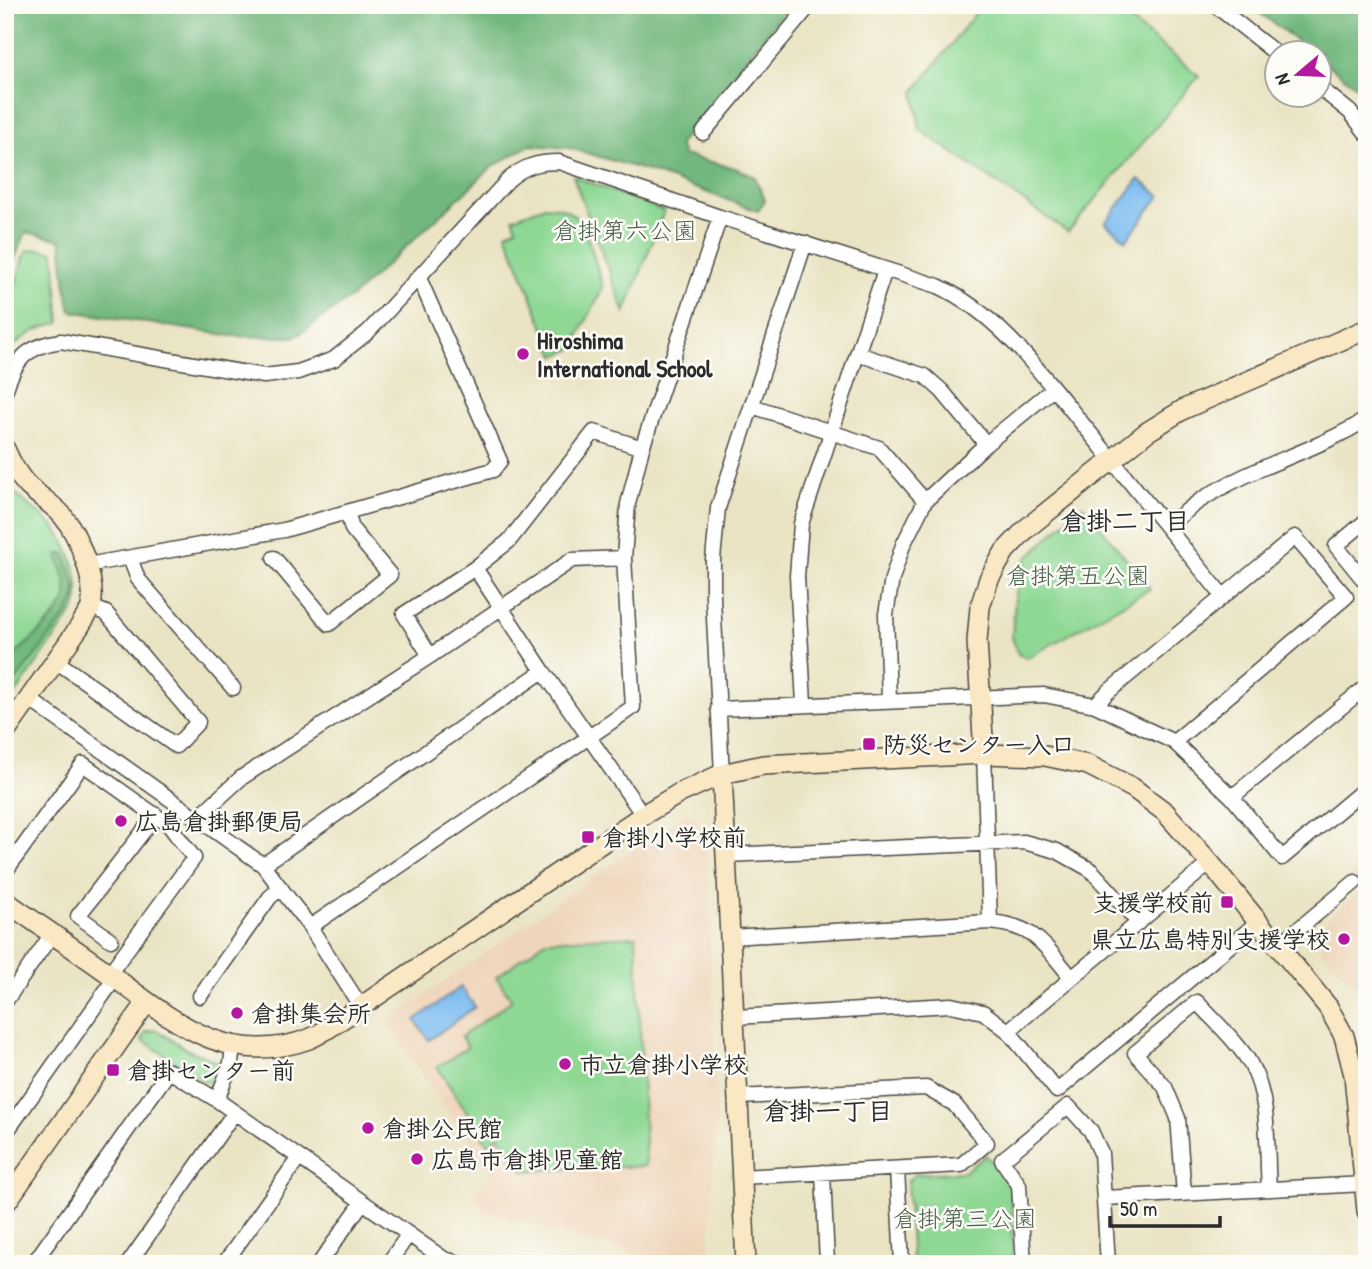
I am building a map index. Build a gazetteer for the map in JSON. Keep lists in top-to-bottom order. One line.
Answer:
{"districts":["倉掛二丁目","倉掛一丁目"],"parks":["倉掛第六公園","倉掛第五公園","倉掛第三公園"],"places":{"other":["Hiroshima International School","広島倉掛郵便局","県立広島特別支援学校","倉掛集会所","市立倉掛小学校","倉掛公民館","広島市倉掛児童館"],"transit":["防災センター入口","倉掛小学校前","支援学校前","倉掛センター前"]},"scale_bar":"50 m","north":"left"}
